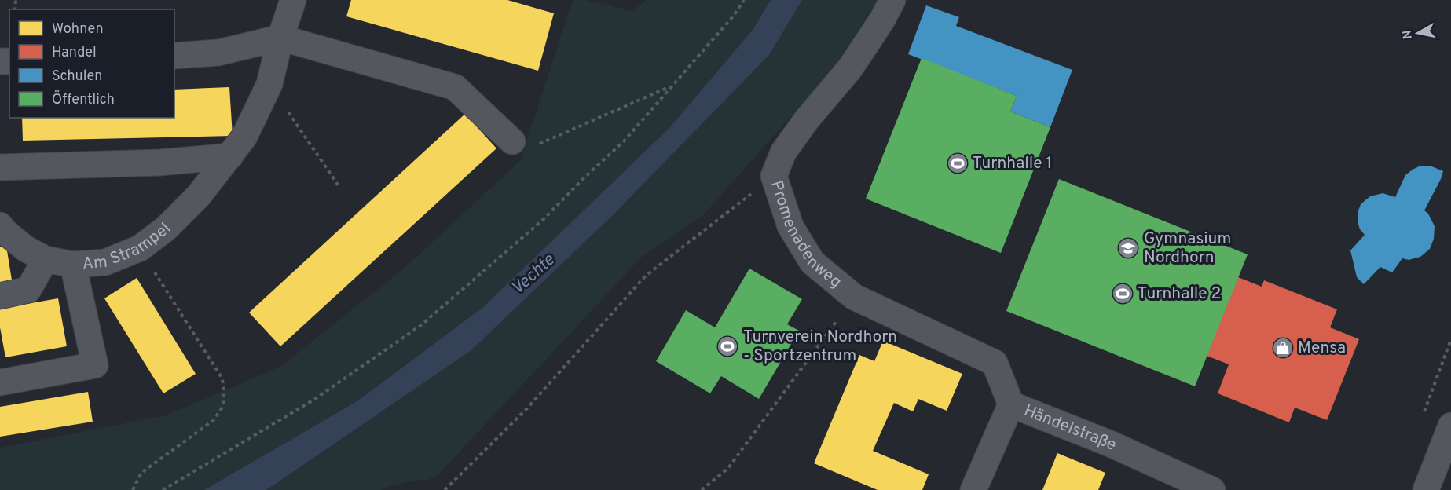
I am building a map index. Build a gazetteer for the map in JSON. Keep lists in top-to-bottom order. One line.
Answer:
{"streets":{"street":["Promenadenweg","Am Strampel","Händelstraße"]},"crossings":[["Promenadenweg","Händelstraße"]],"water":["Vechte"],"places":{"sports":["Turnhalle 1","Turnhalle 2","Turnverein Nordhorn - Sportzentrum"],"school or university":["Gymnasium Nordhorn"],"shop":["Mensa"]},"legend":["Wohnen","Handel","Schulen","Öffentlich"],"north":"left"}
